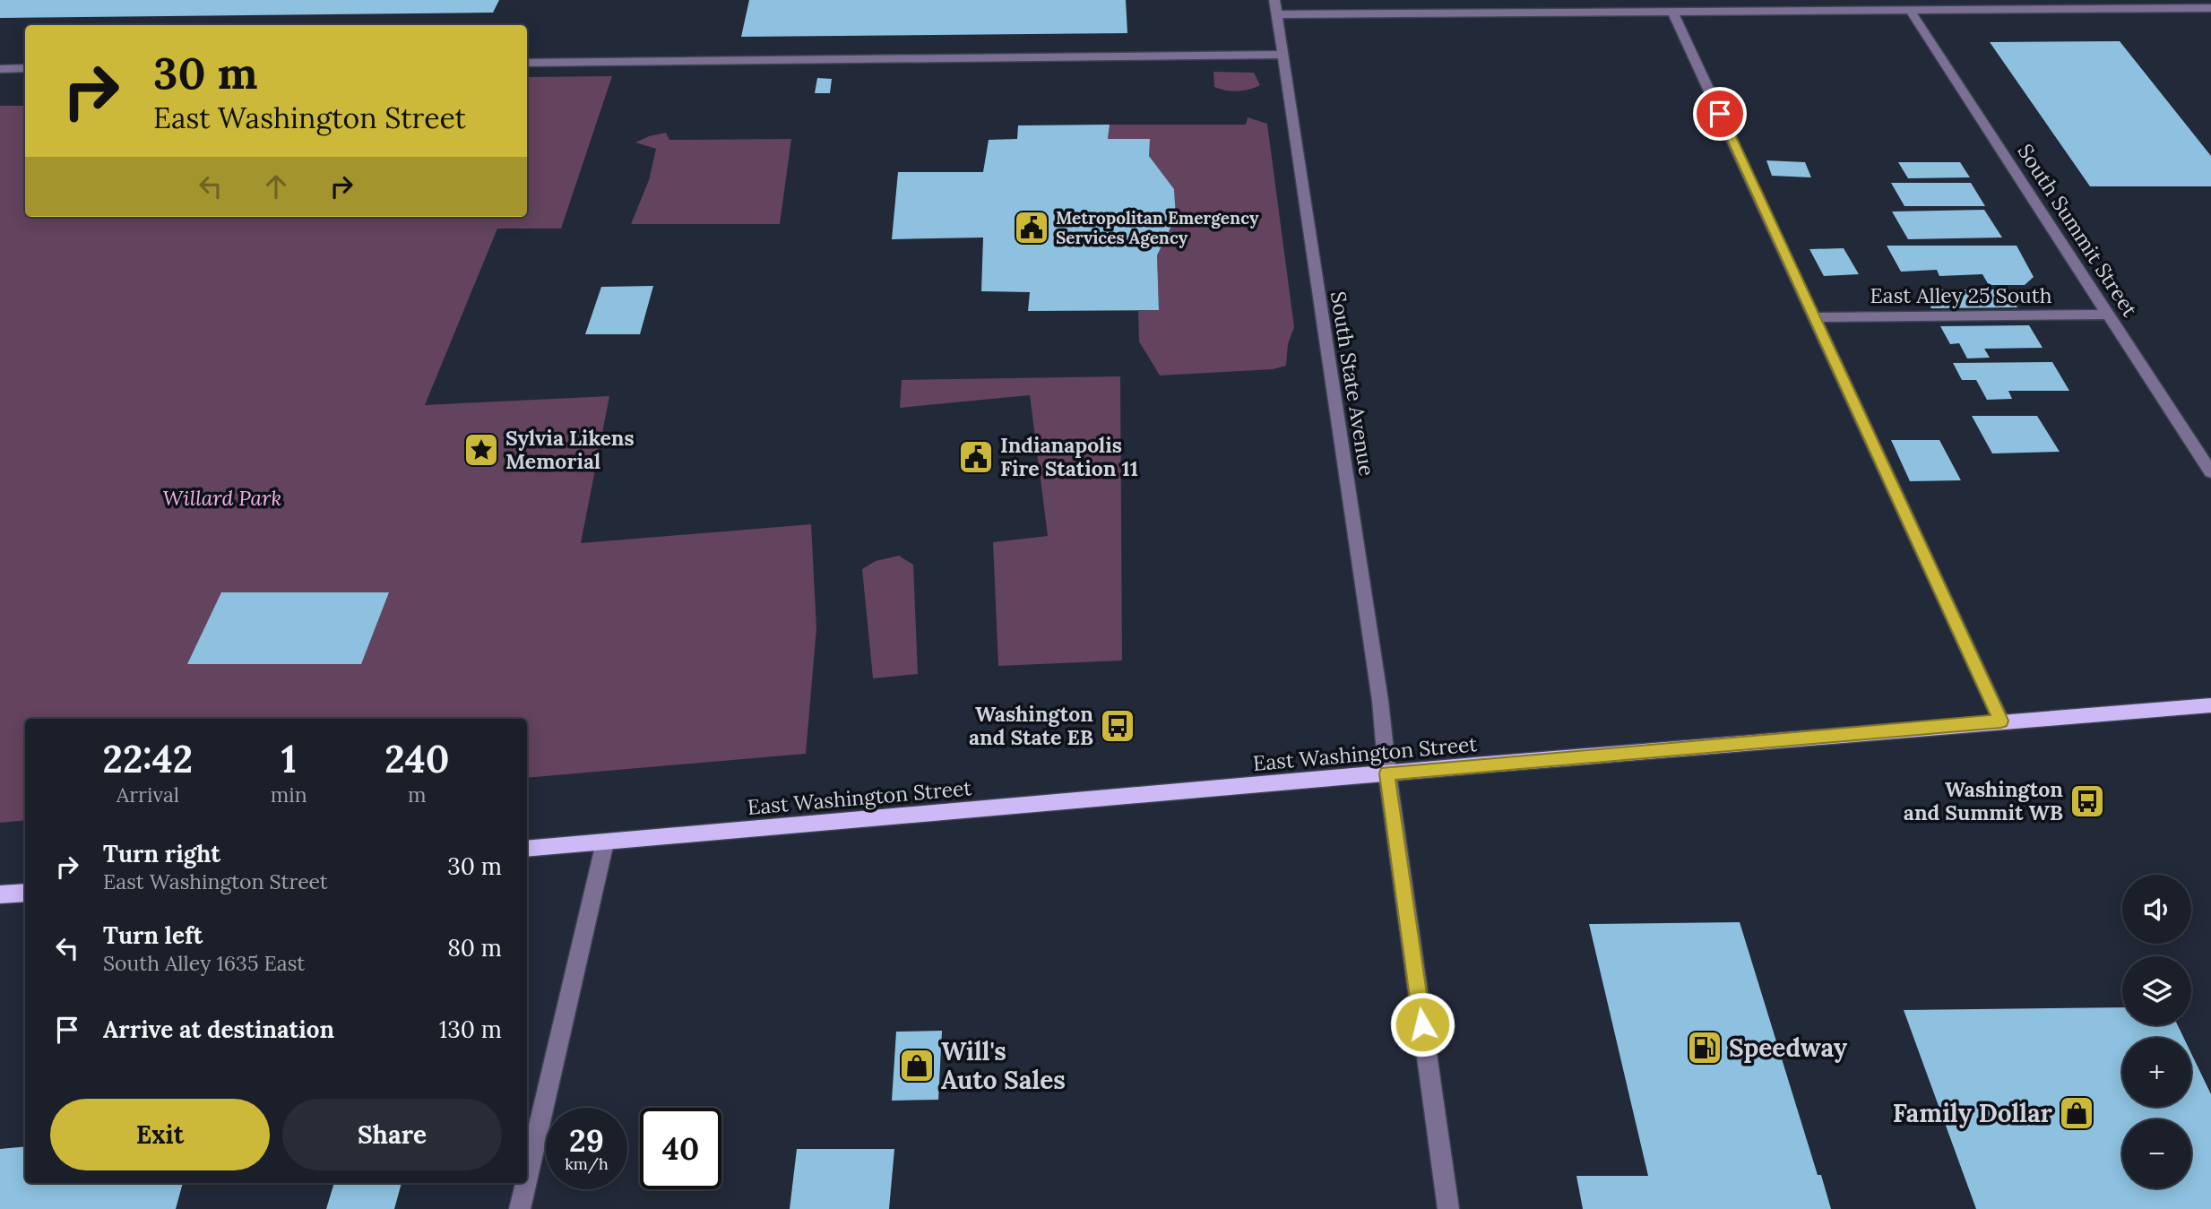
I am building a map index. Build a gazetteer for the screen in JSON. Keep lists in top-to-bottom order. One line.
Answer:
{"streets":{"main road":["East Washington Street"],"street":["South Summit Street","East Alley 25 South","South State Avenue"]},"crossings":[["South Summit Street","East Alley 25 South"],["South State Avenue","East Washington Street"]],"parks":["Willard Park"],"places":{"public building":["Metropolitan Emergency Services Agency","Indianapolis Fire Station 11"],"place":["Sylvia Likens Memorial"],"bus stop":["Washington and State EB","Washington and Summit WB"],"fuel station":["Speedway"],"shop":["Will's Auto Sales","Family Dollar"]},"page":{"turn":["30 m","East Washington Street"],"eta":["22:42","Arrival","1","min","240","m"],"list":[{"name":"Turn right","note":"East Washington Street","value":"30 m"},{"name":"Turn left","note":"South Alley 1635 East","value":"80 m"},{"name":"Arrive at destination","value":"130 m"}],"map_buttons":["+","−"],"buttons":["Exit","Share"],"speed":"29 km/h","limit":"40"}}
